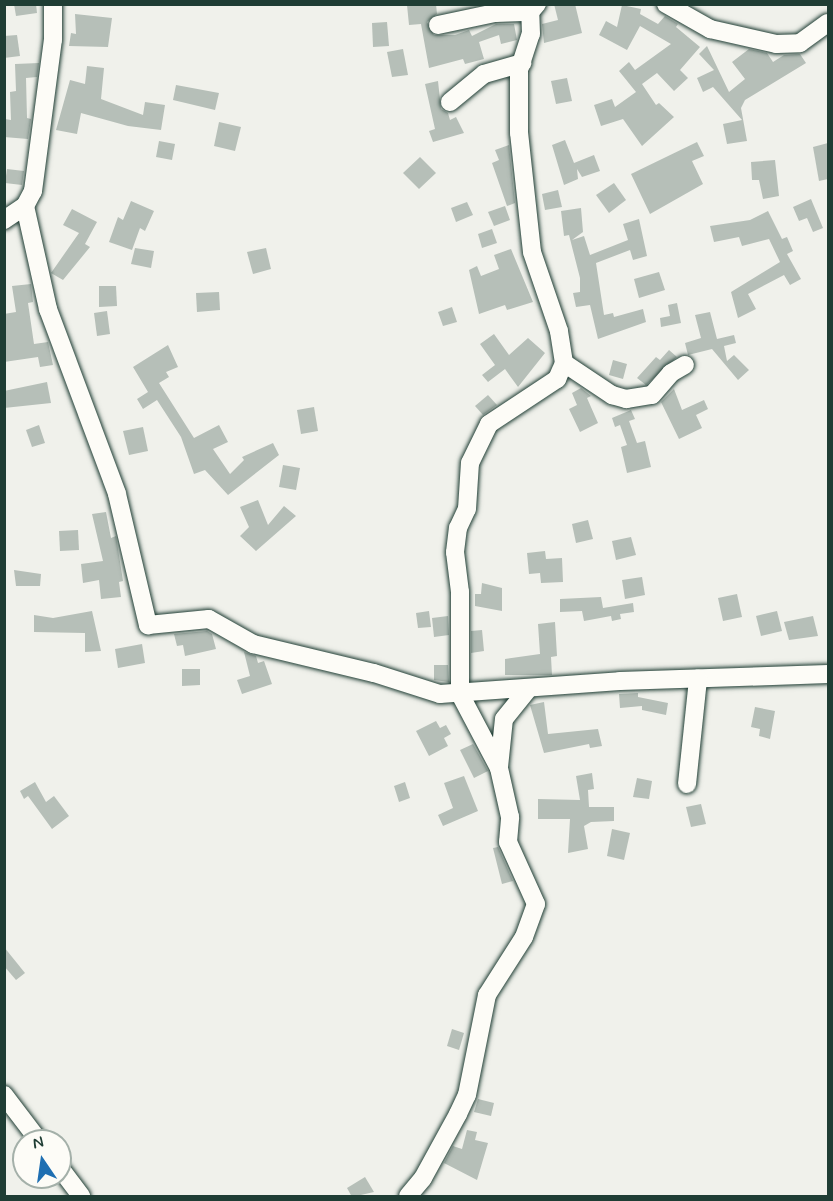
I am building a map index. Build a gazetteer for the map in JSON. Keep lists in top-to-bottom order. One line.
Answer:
{"north":"top"}
